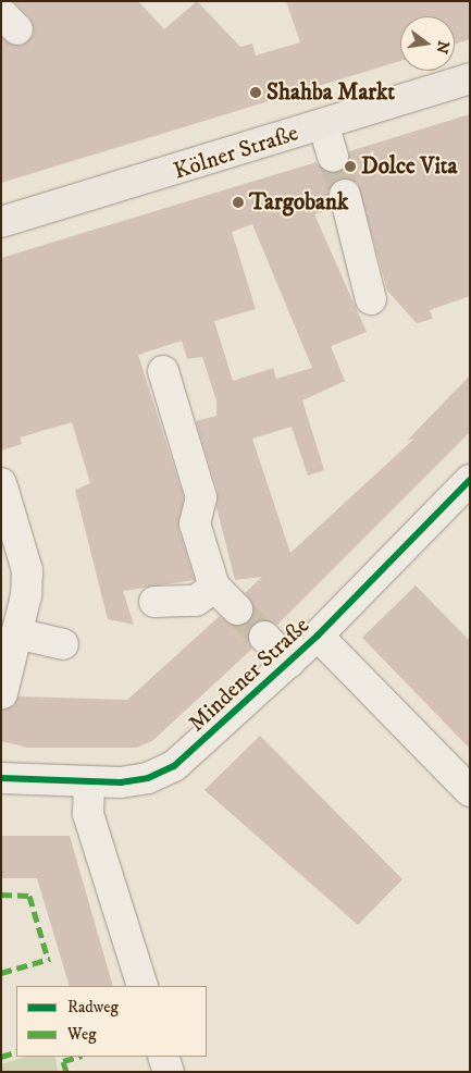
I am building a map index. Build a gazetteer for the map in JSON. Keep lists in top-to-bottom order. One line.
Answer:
{"streets":{"main road":["Kölner Straße"],"street":["Mindener Straße"]},"places":["Shahba Markt","Dolce Vita","Targobank"],"legend":["Radweg","Weg"],"north":"right"}
